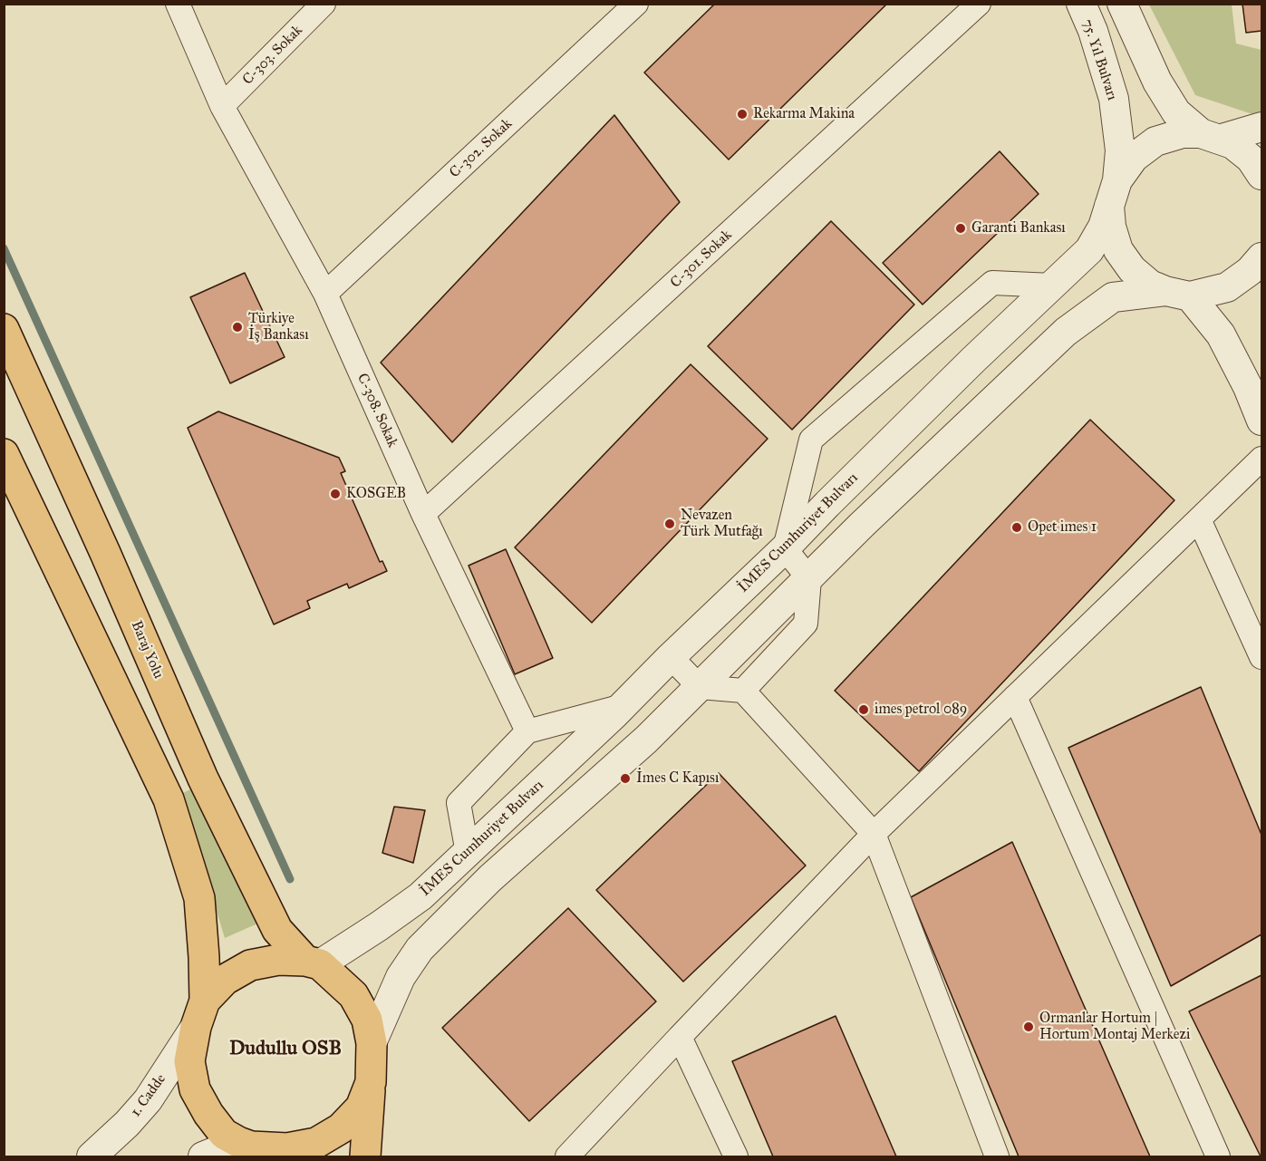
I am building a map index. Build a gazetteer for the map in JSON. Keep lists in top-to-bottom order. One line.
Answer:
{"streets":{"main road":["Baraj Yolu"],"street":["C-303. Sokak","75. Yıl Bulvarı","C-302. Sokak","C-301. Sokak","C-308. Sokak","İMES Cumhuriyet Bulvarı","1. Cadde"]},"crossings":[["C-303. Sokak","C-308. Sokak"],["75. Yıl Bulvarı","İMES Cumhuriyet Bulvarı"],["C-302. Sokak","C-308. Sokak"],["C-301. Sokak","C-308. Sokak"],["İMES Cumhuriyet Bulvarı","Baraj Yolu"],["İMES Cumhuriyet Bulvarı","1. Cadde"],["Baraj Yolu","1. Cadde"]],"districts":["Dudullu OSB"],"places":["Rekarma Makina","Garanti Bankası","Türkiye İş Bankası","KOSGEB","Nevazen Türk Mutfağı","Opet imes 1","imes petrol 089","İmes C Kapısı","Ormanlar Hortum | Hortum Montaj Merkezi"]}
